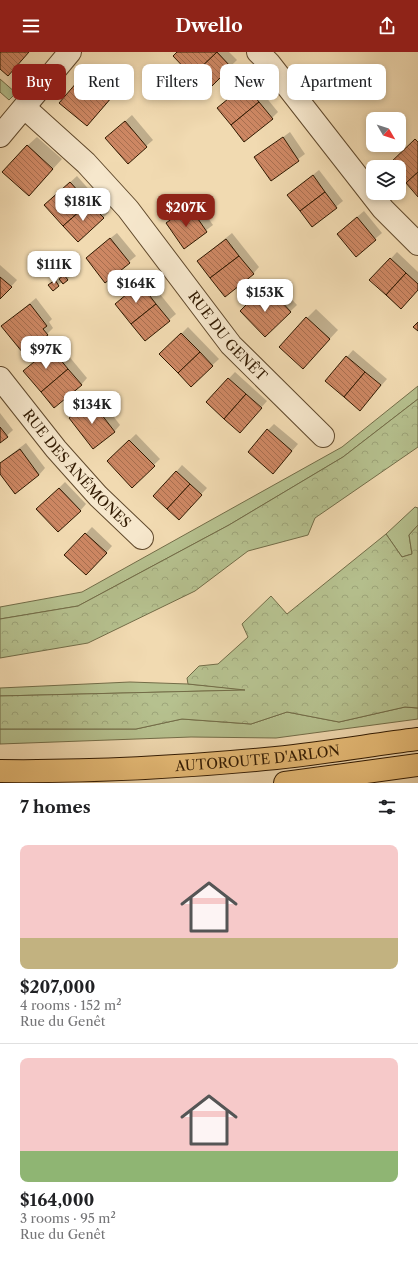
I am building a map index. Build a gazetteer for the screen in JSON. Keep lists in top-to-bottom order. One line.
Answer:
{"streets":{"highway":["AUTOROUTE D'ARLON"],"street":["RUE DU GENÊT","RUE DES ANÉMONES"]},"north":"bottom right","page":{"header":"Dwello","chip":["Buy","Rent","Filters","New","Apartment"],"price":["$181K","$207K","$111K","$164K","$153K","$97K","$134K"],"heading":"7 homes","list":[{"name":"$207,000","note":"4 rooms · 152 m² · Rue du Genêt"},{"name":"$164,000","note":"3 rooms · 95 m² · Rue du Genêt"}]}}
